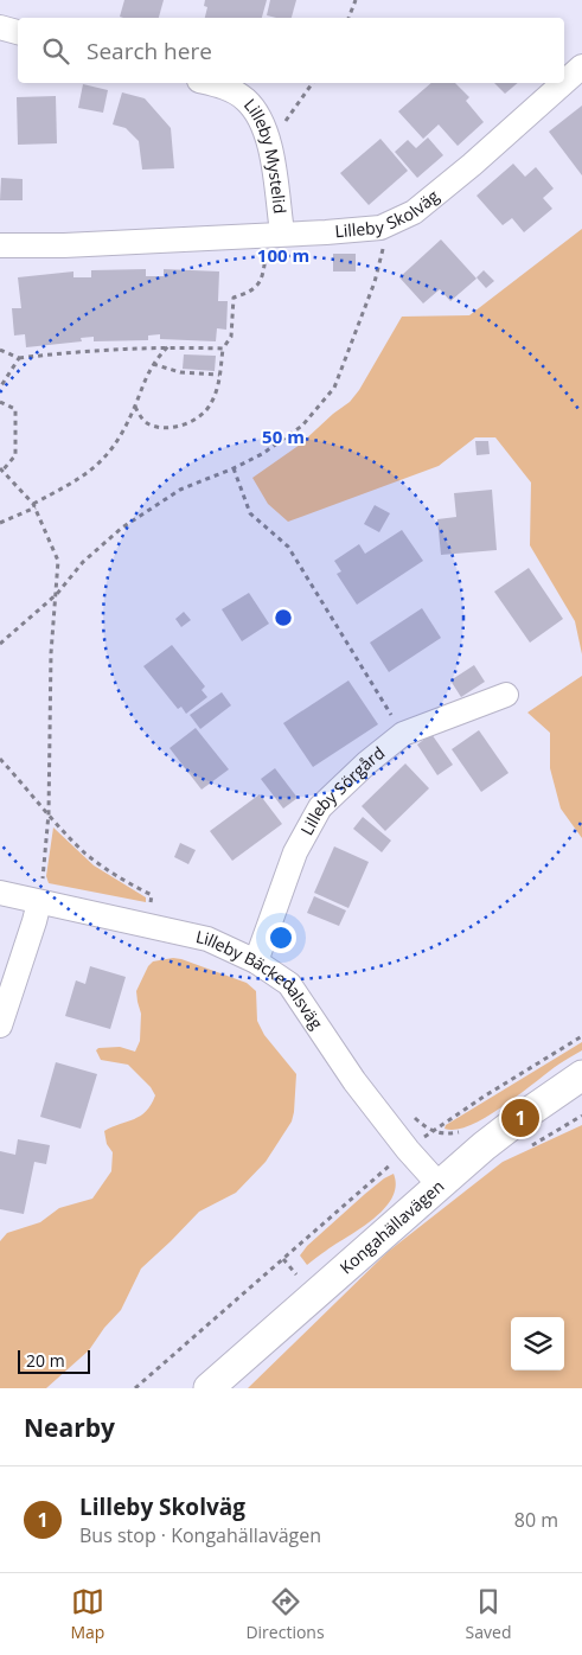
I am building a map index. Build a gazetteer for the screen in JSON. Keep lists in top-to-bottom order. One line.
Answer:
{"streets":{"street":["Lilleby Mystelid","Lilleby Skolväg","Lilleby Sörgård","Lilleby Bäckedalsväg","Kongahällavägen"]},"crossings":[["Lilleby Mystelid","Lilleby Skolväg"],["Lilleby Sörgård","Lilleby Bäckedalsväg"],["Lilleby Bäckedalsväg","Kongahällavägen"]],"scale_bar":"20 m","page":{"search":"Search here","pins":"1","scale":"20 m","heading":"Nearby","list":[{"mark":"1","name":"Lilleby Skolväg","note":"Bus stop · Kongahällavägen","value":"80 m"}],"nav":["Map","Directions","Saved"]},"rings":["100 m","50 m"]}
